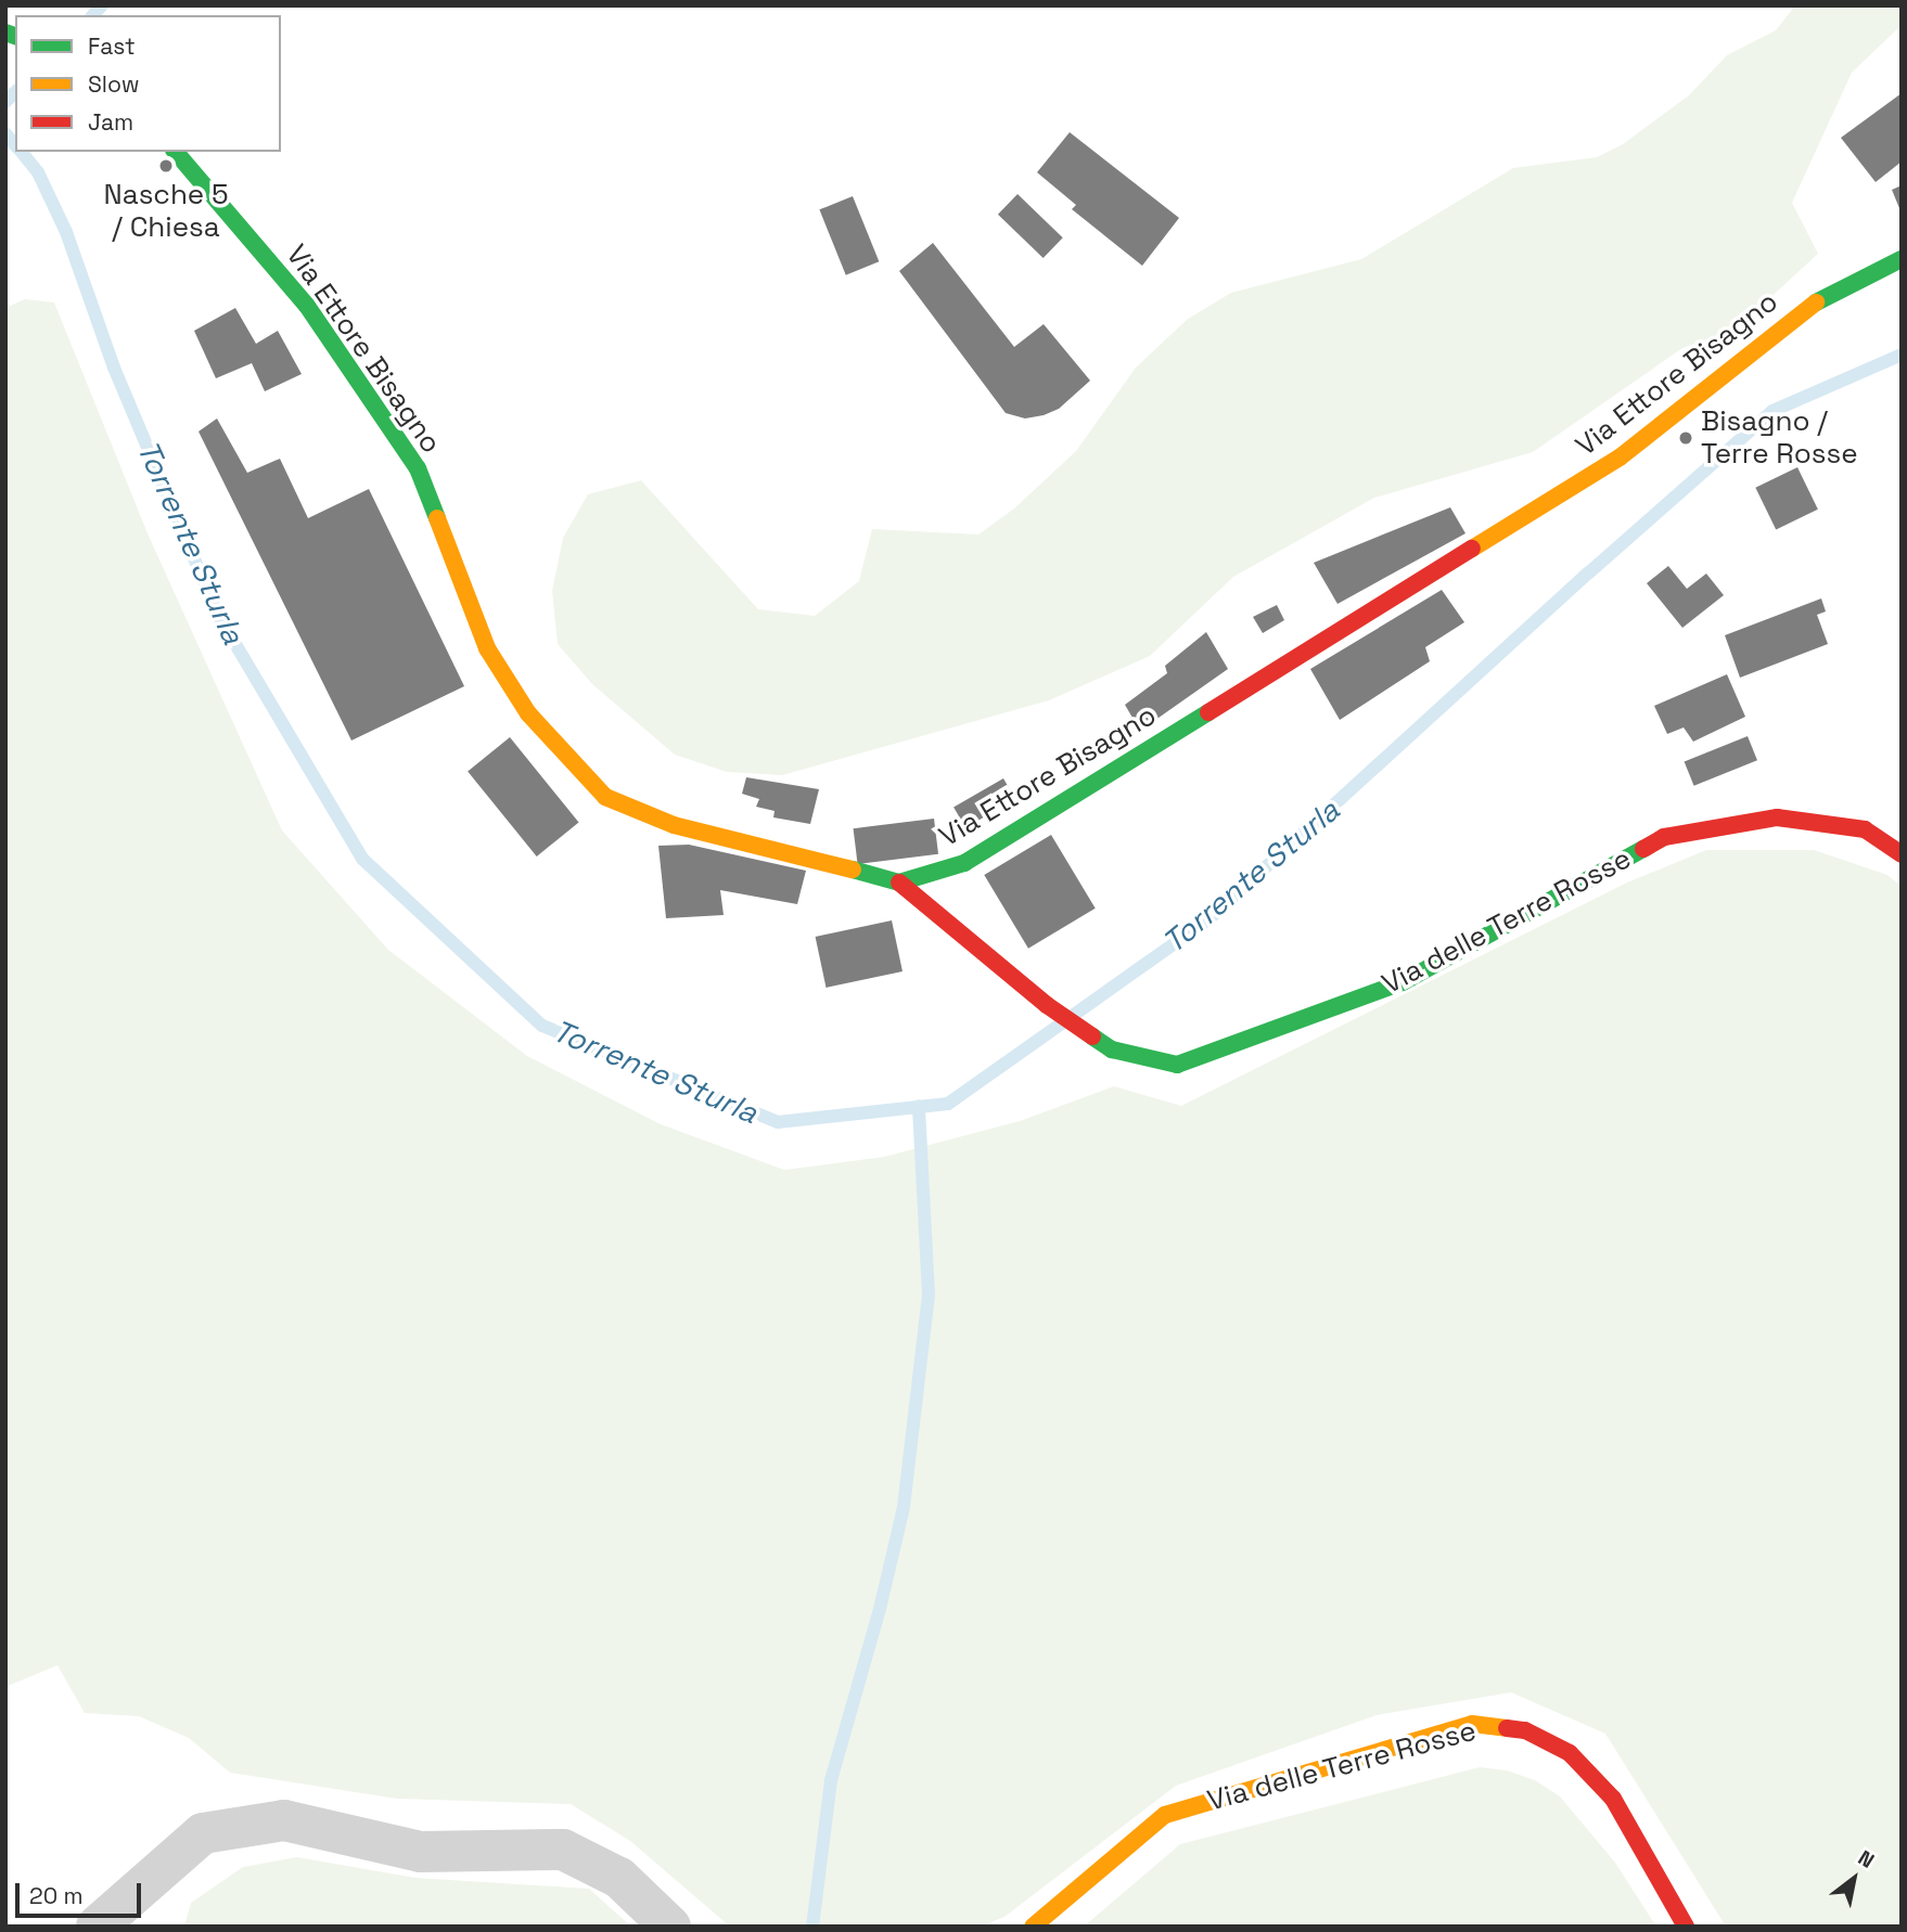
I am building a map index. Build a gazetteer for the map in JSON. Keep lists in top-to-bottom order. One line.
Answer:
{"streets":{"street":["Via Ettore Bisagno","Via delle Terre Rosse"]},"crossings":[["Via Ettore Bisagno","Via delle Terre Rosse"]],"water":["Torrente Sturla"],"places":["Nasche 5 / Chiesa","Bisagno / Terre Rosse"],"legend":["Fast","Slow","Jam"],"scale_bar":"20 m","north":"top right"}
